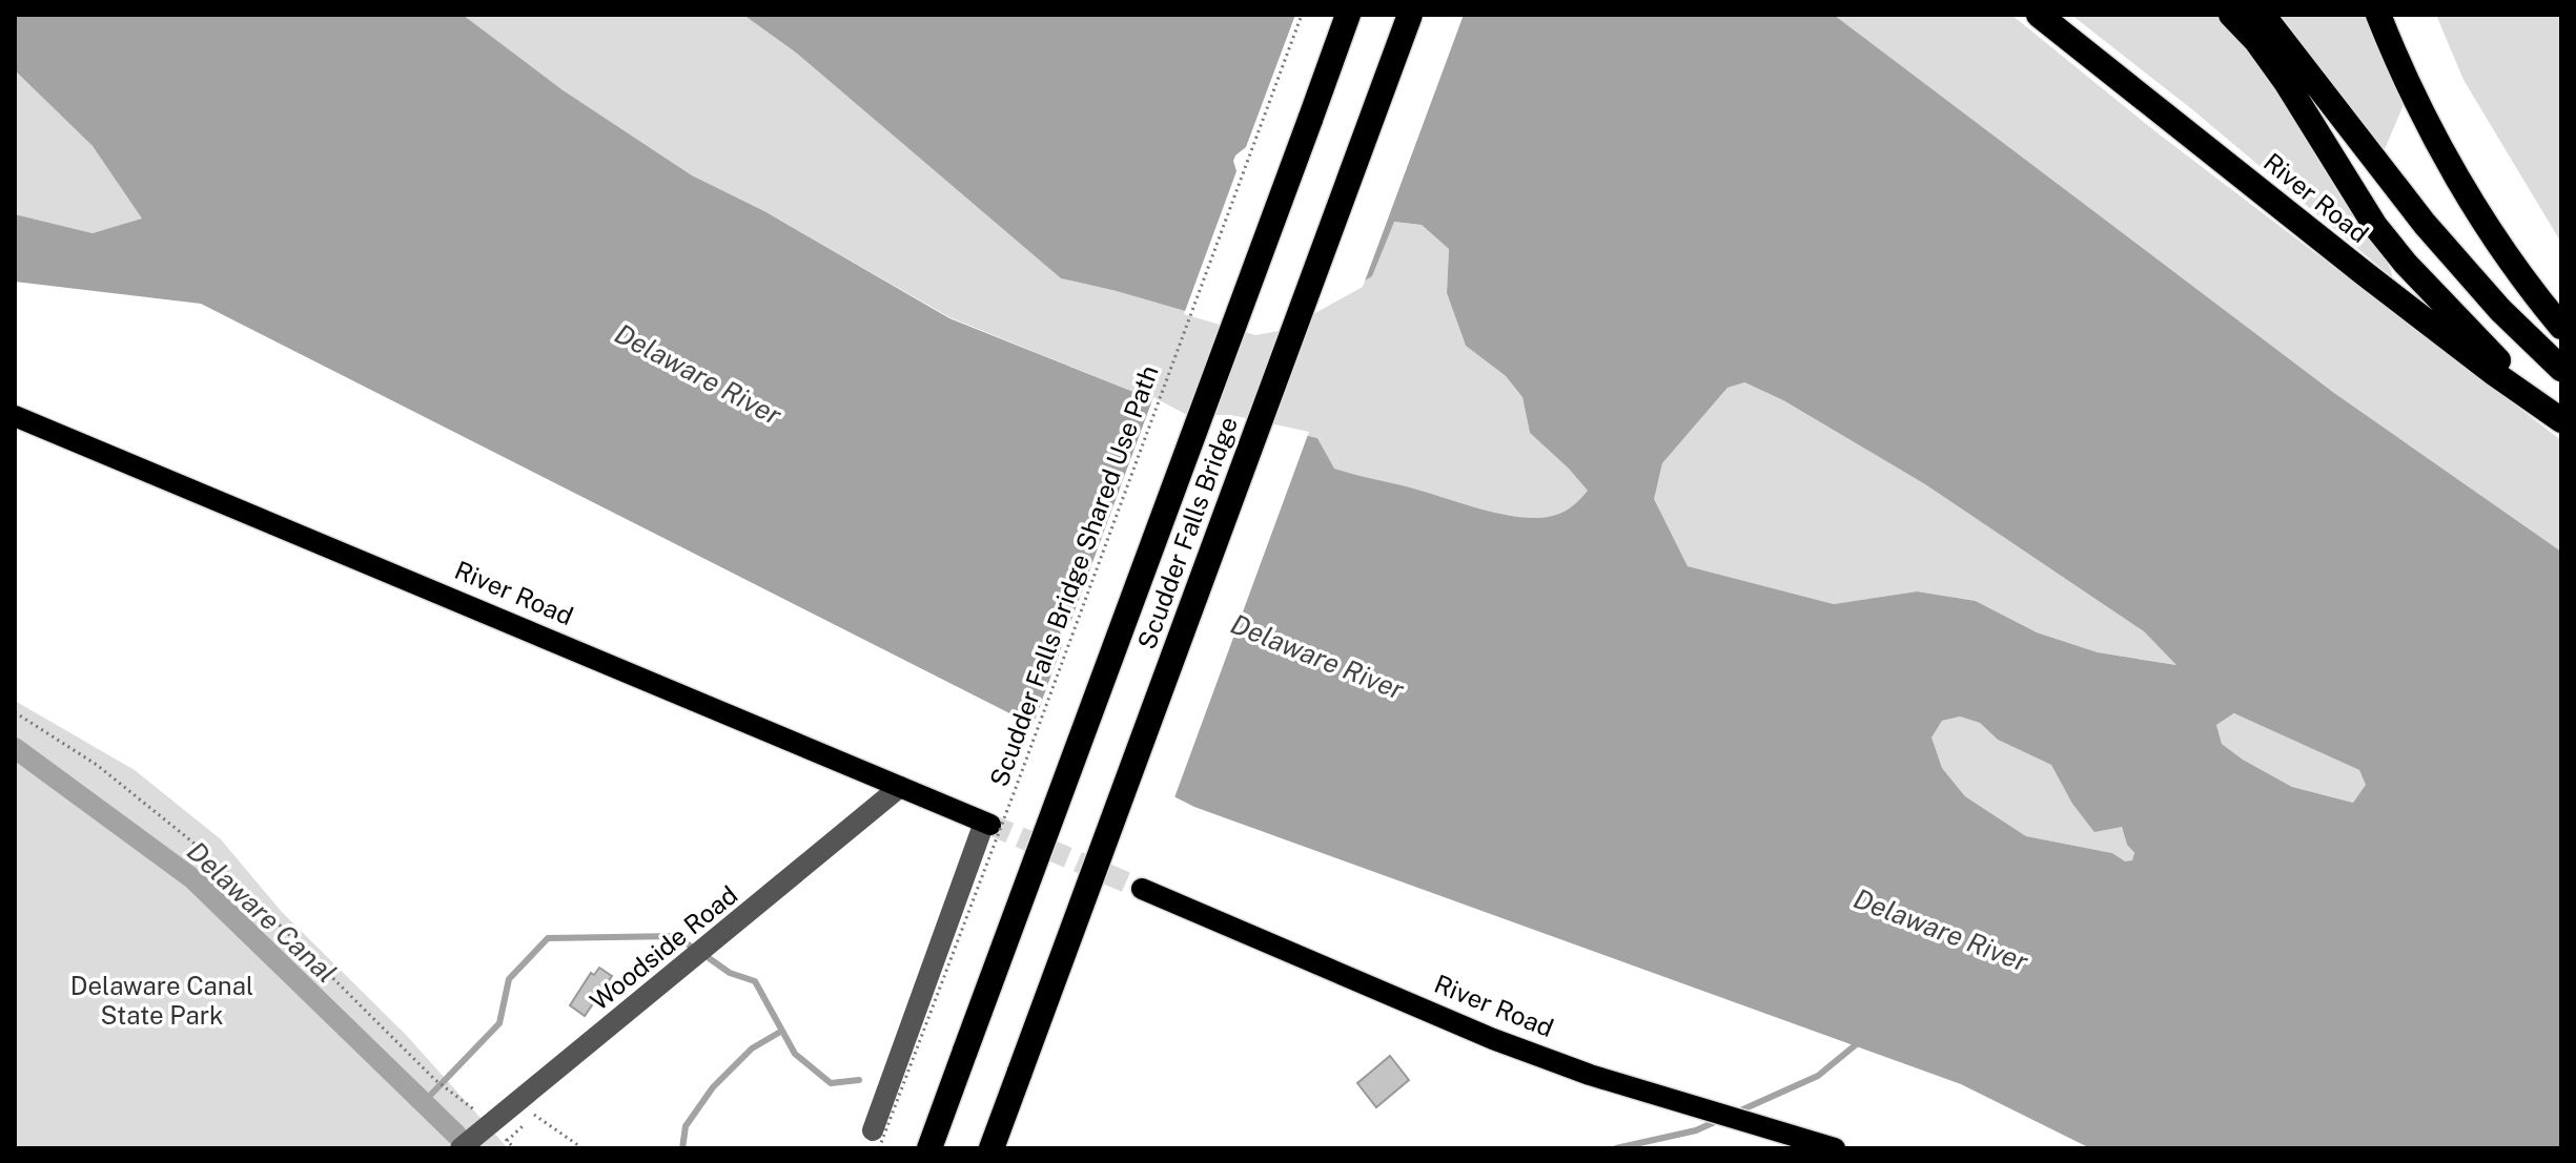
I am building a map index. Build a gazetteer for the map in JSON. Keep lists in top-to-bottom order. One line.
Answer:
{"streets":{"highway":["River Road","Scudder Falls Bridge"],"street":["Woodside Road"],"path":["Scudder Falls Bridge Shared Use Path"]},"crossings":[["River Road","Woodside Road"]],"water":["Delaware River","Delaware Canal"],"parks":["Delaware Canal State Park"]}
